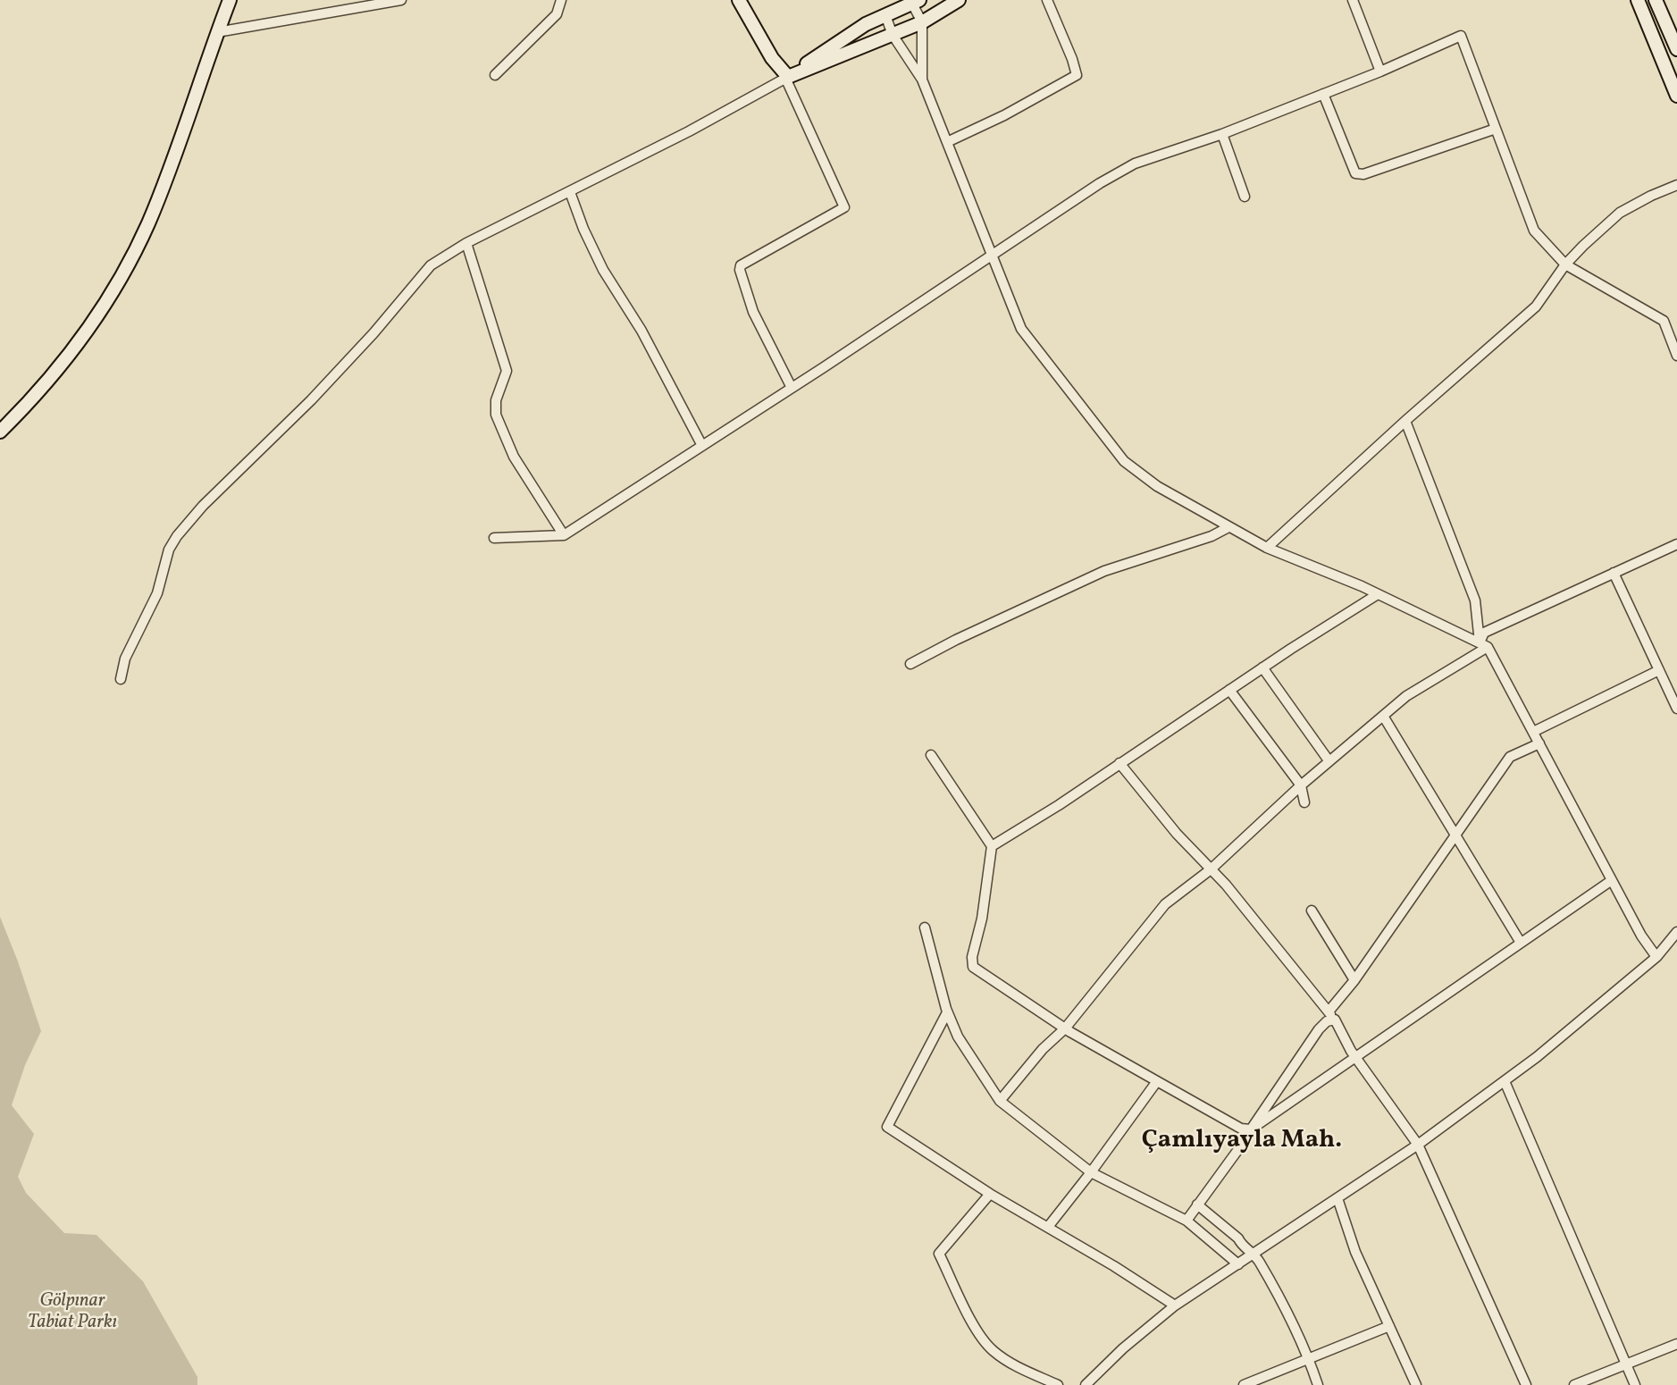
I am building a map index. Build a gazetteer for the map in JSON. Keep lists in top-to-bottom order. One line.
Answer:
{"districts":["Çamlıyayla Mah."],"parks":["Gölpınar Tabiat Parkı"]}
